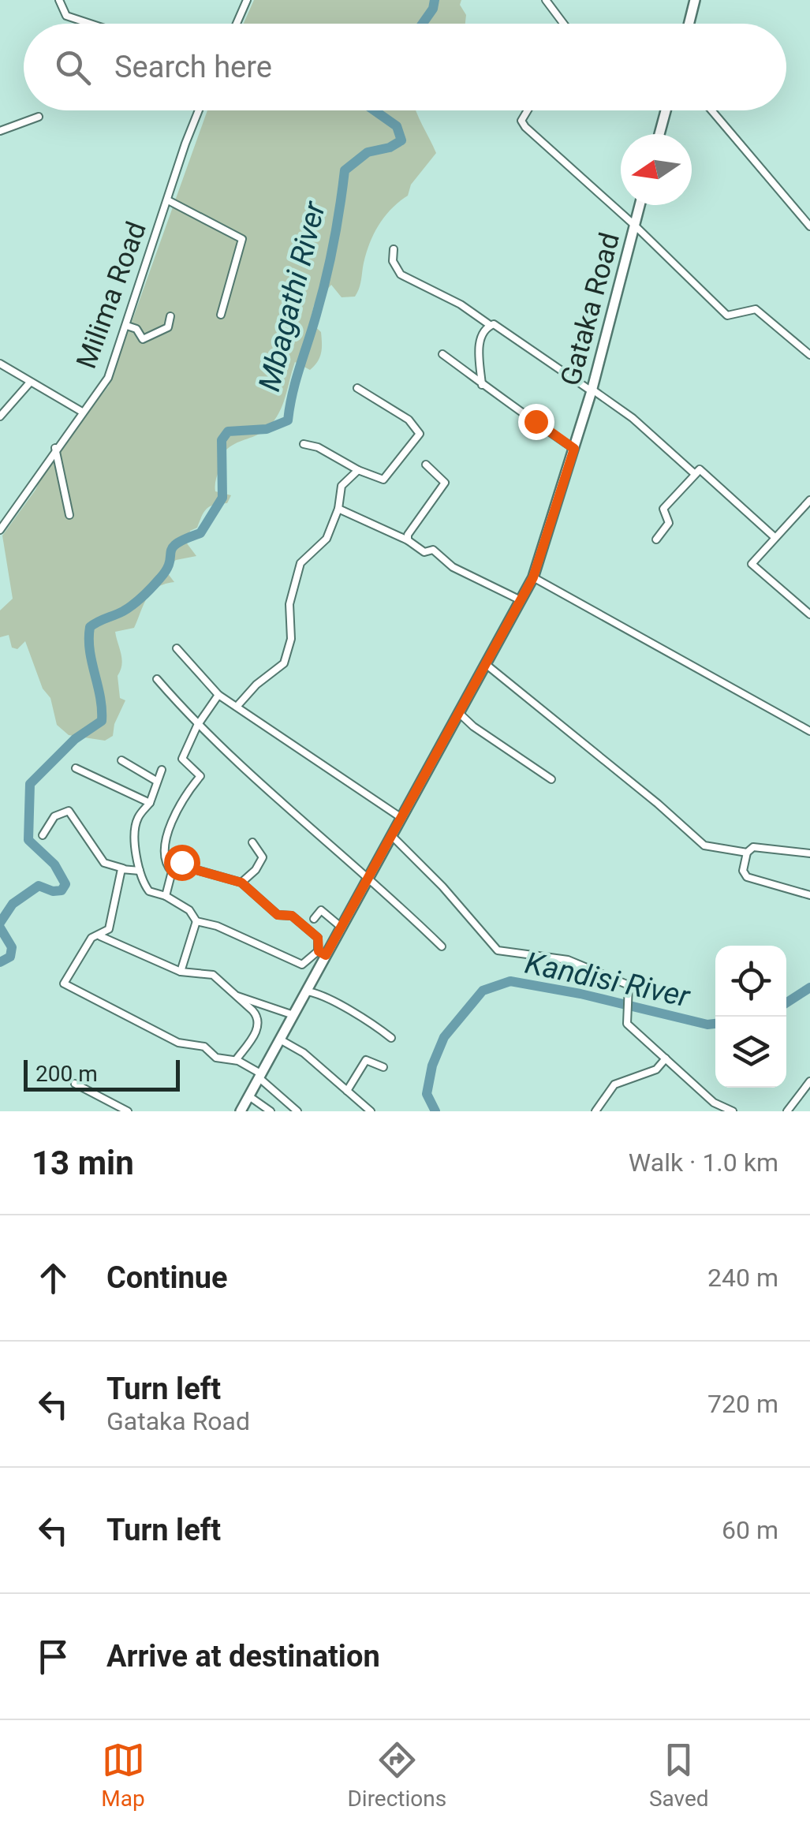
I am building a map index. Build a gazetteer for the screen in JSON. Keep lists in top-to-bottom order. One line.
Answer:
{"streets":{"street":["Milima Road","Gataka Road"]},"water":["Mbagathi River","Kandisi River"],"scale_bar":"200 m","north":"left","page":{"search":"Search here","scale":"200 m","heading":["13 min","Walk · 1.0 km"],"list":[["Continue","240 m"],["Turn left","Gataka Road","720 m"],["Turn left","60 m"],"Arrive at destination"],"nav":["Map","Directions","Saved"]}}
